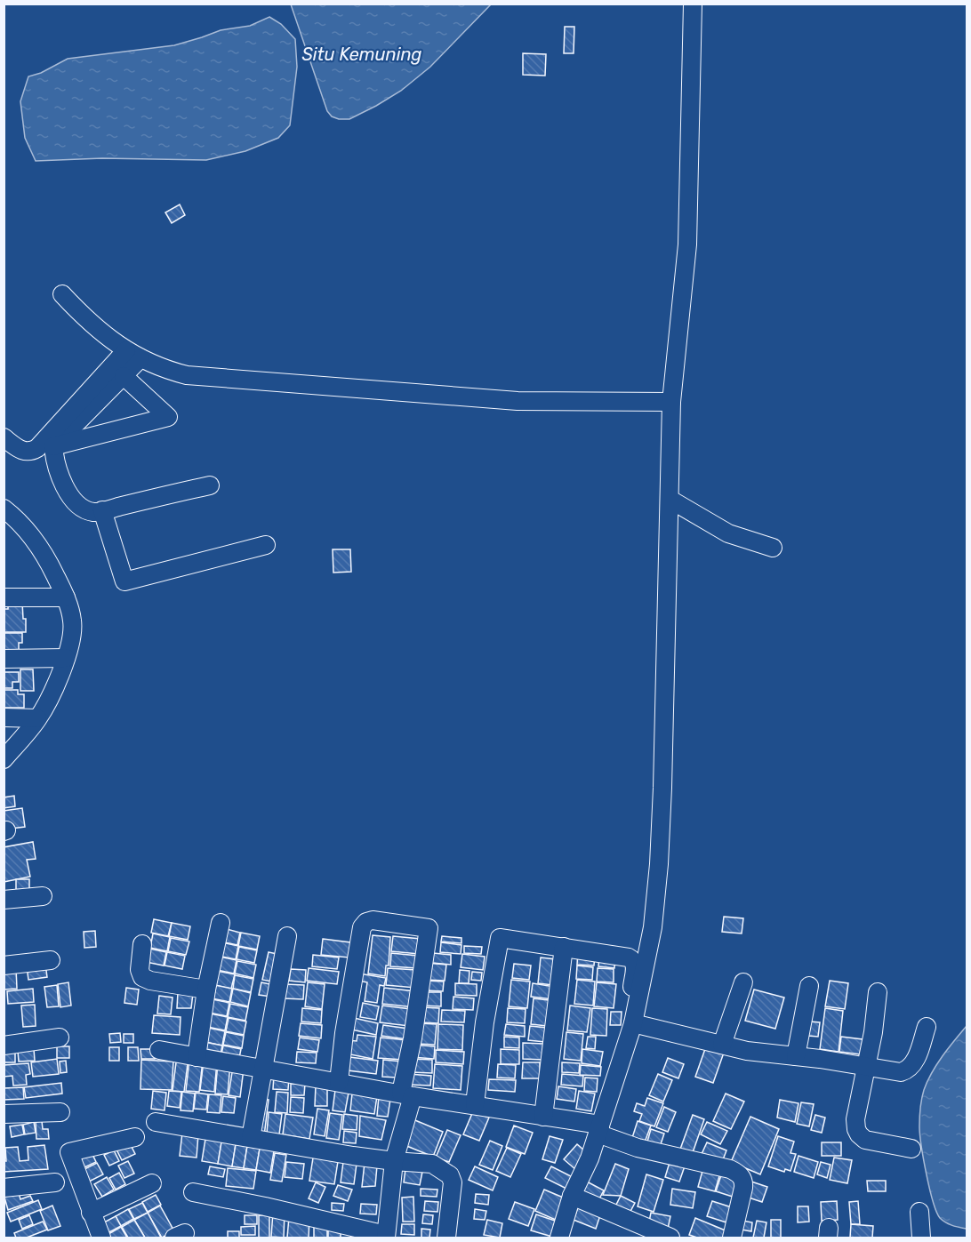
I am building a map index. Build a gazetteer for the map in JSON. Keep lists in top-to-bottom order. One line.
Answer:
{"water":["Situ Kemuning"]}
